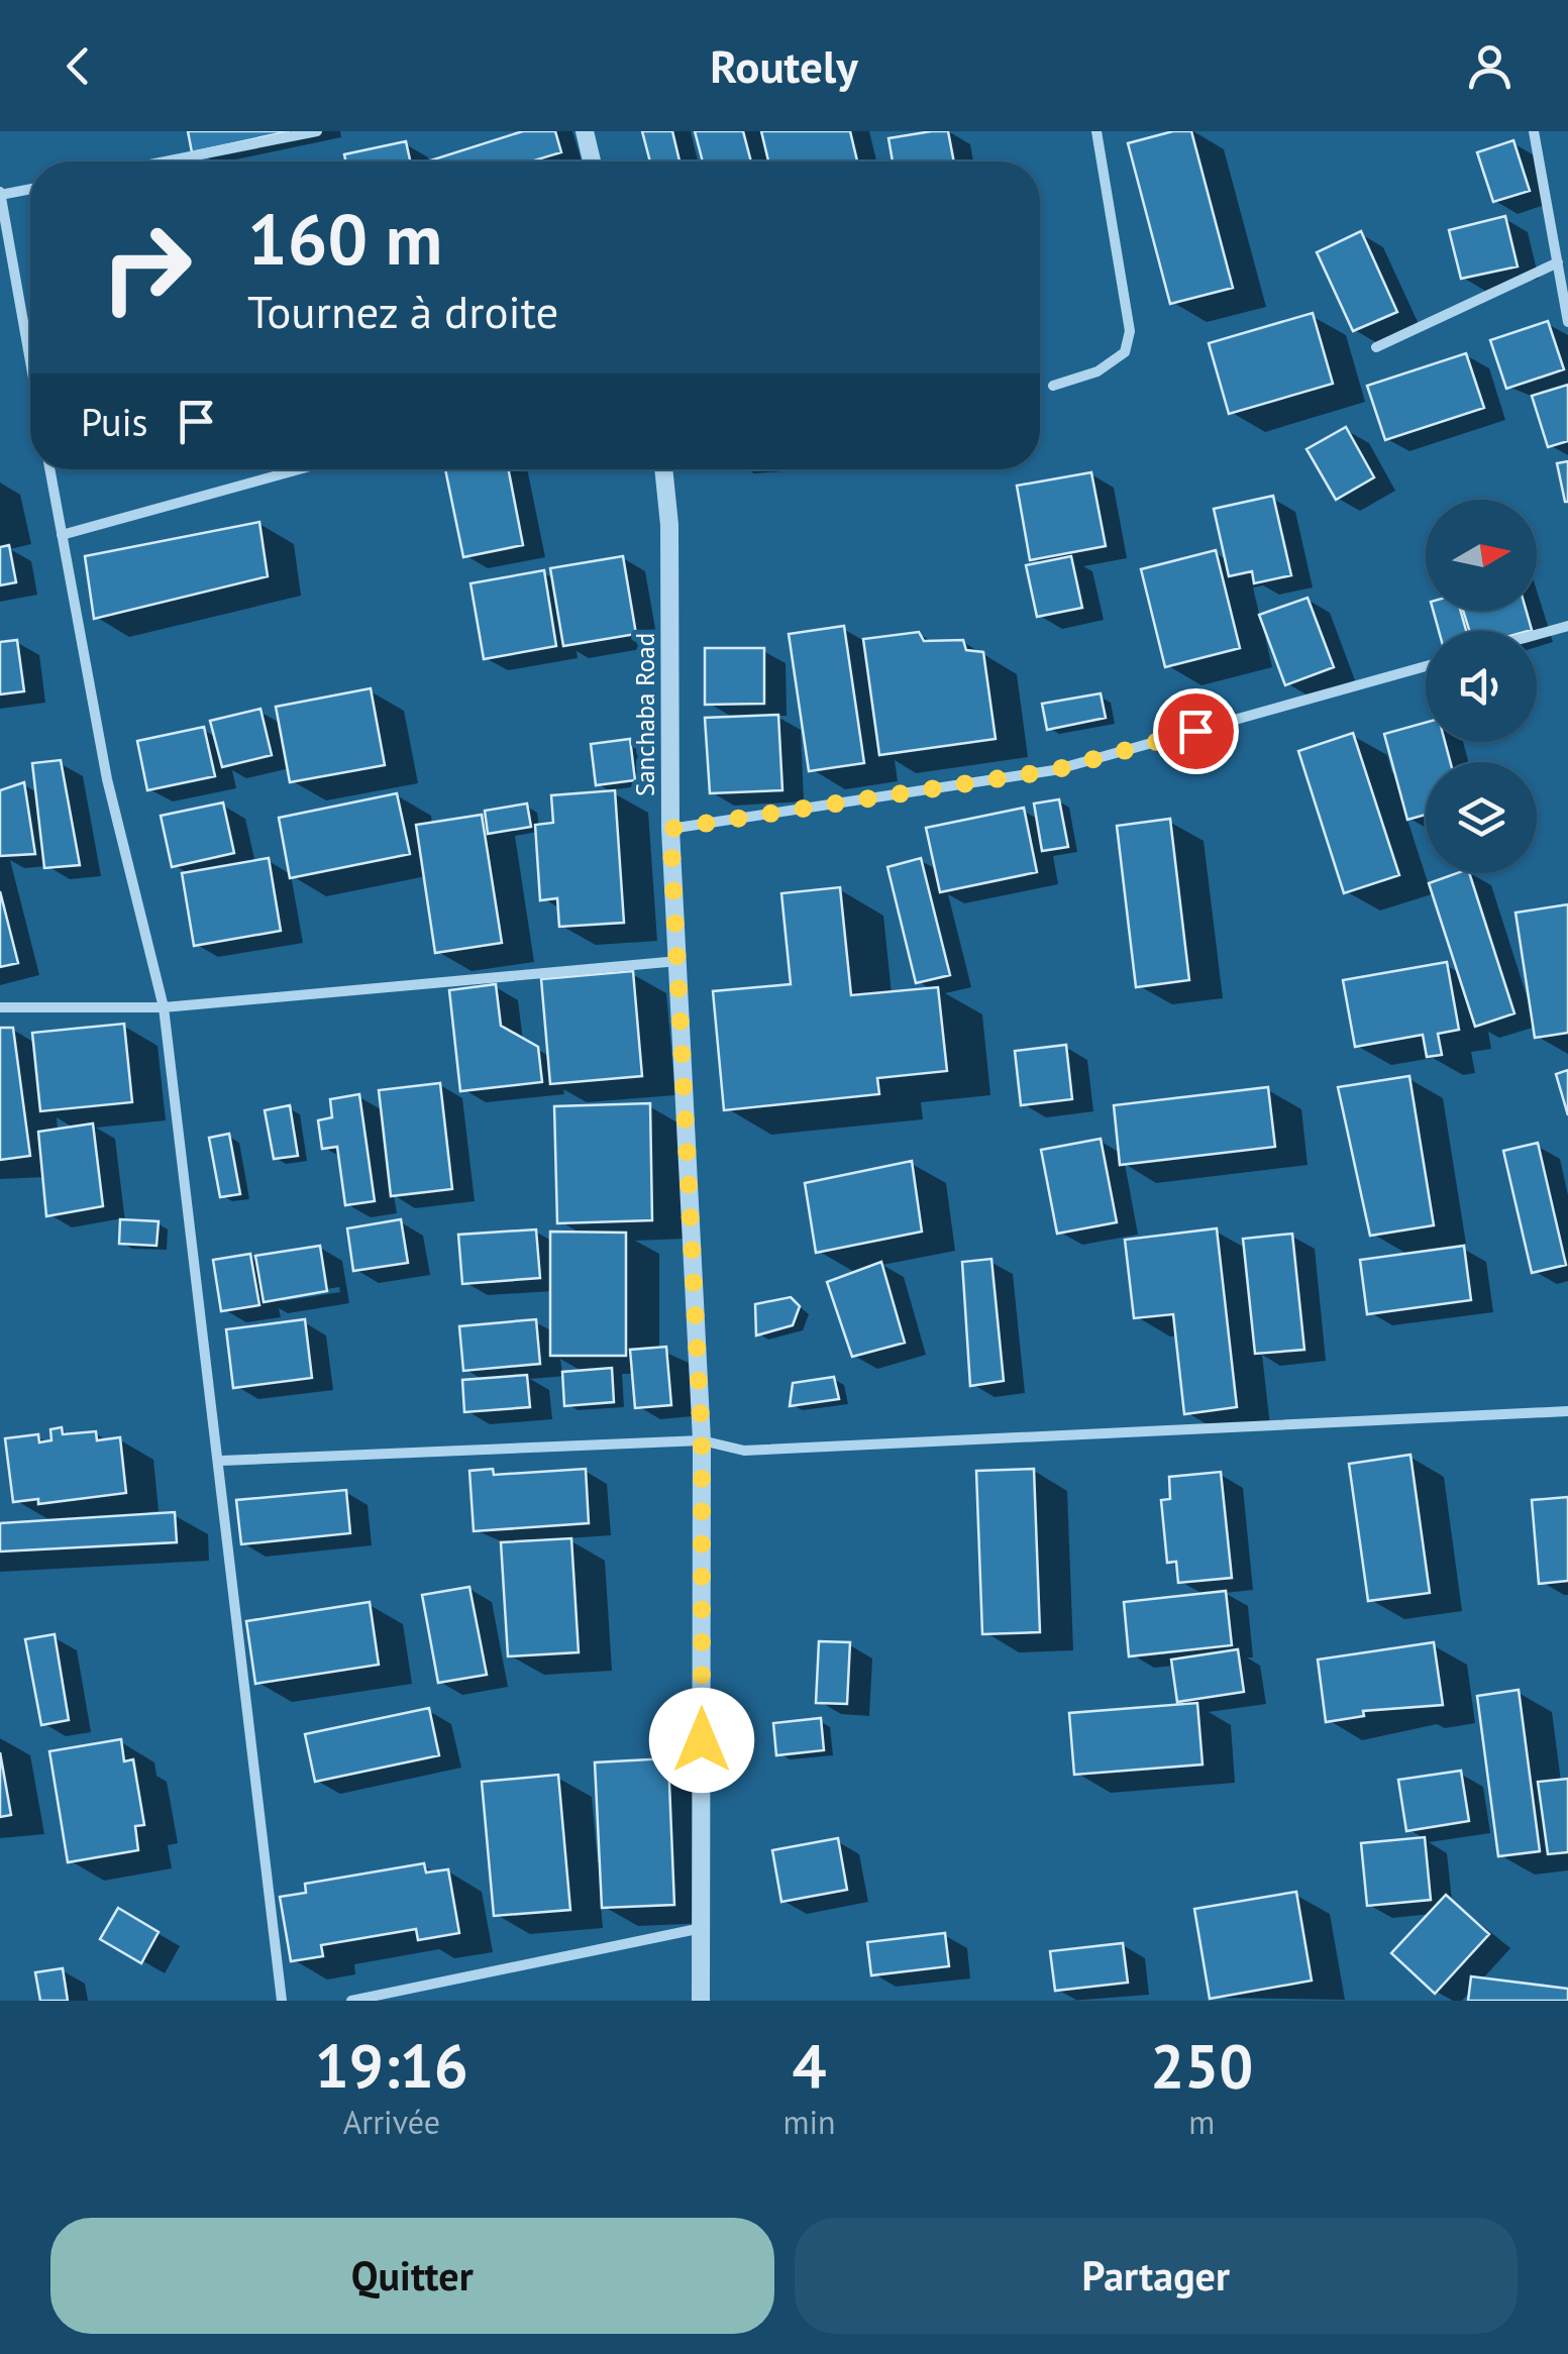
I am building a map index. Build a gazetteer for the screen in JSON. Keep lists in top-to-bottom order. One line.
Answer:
{"streets":{"street":["Sanchaba Road"]},"north":"right","page":{"header":"Routely","turn":["160 m","Tournez à droite"],"then":"Puis","eta":["19:16","Arrivée","4","min","250","m"],"buttons":["Quitter","Partager"]}}
